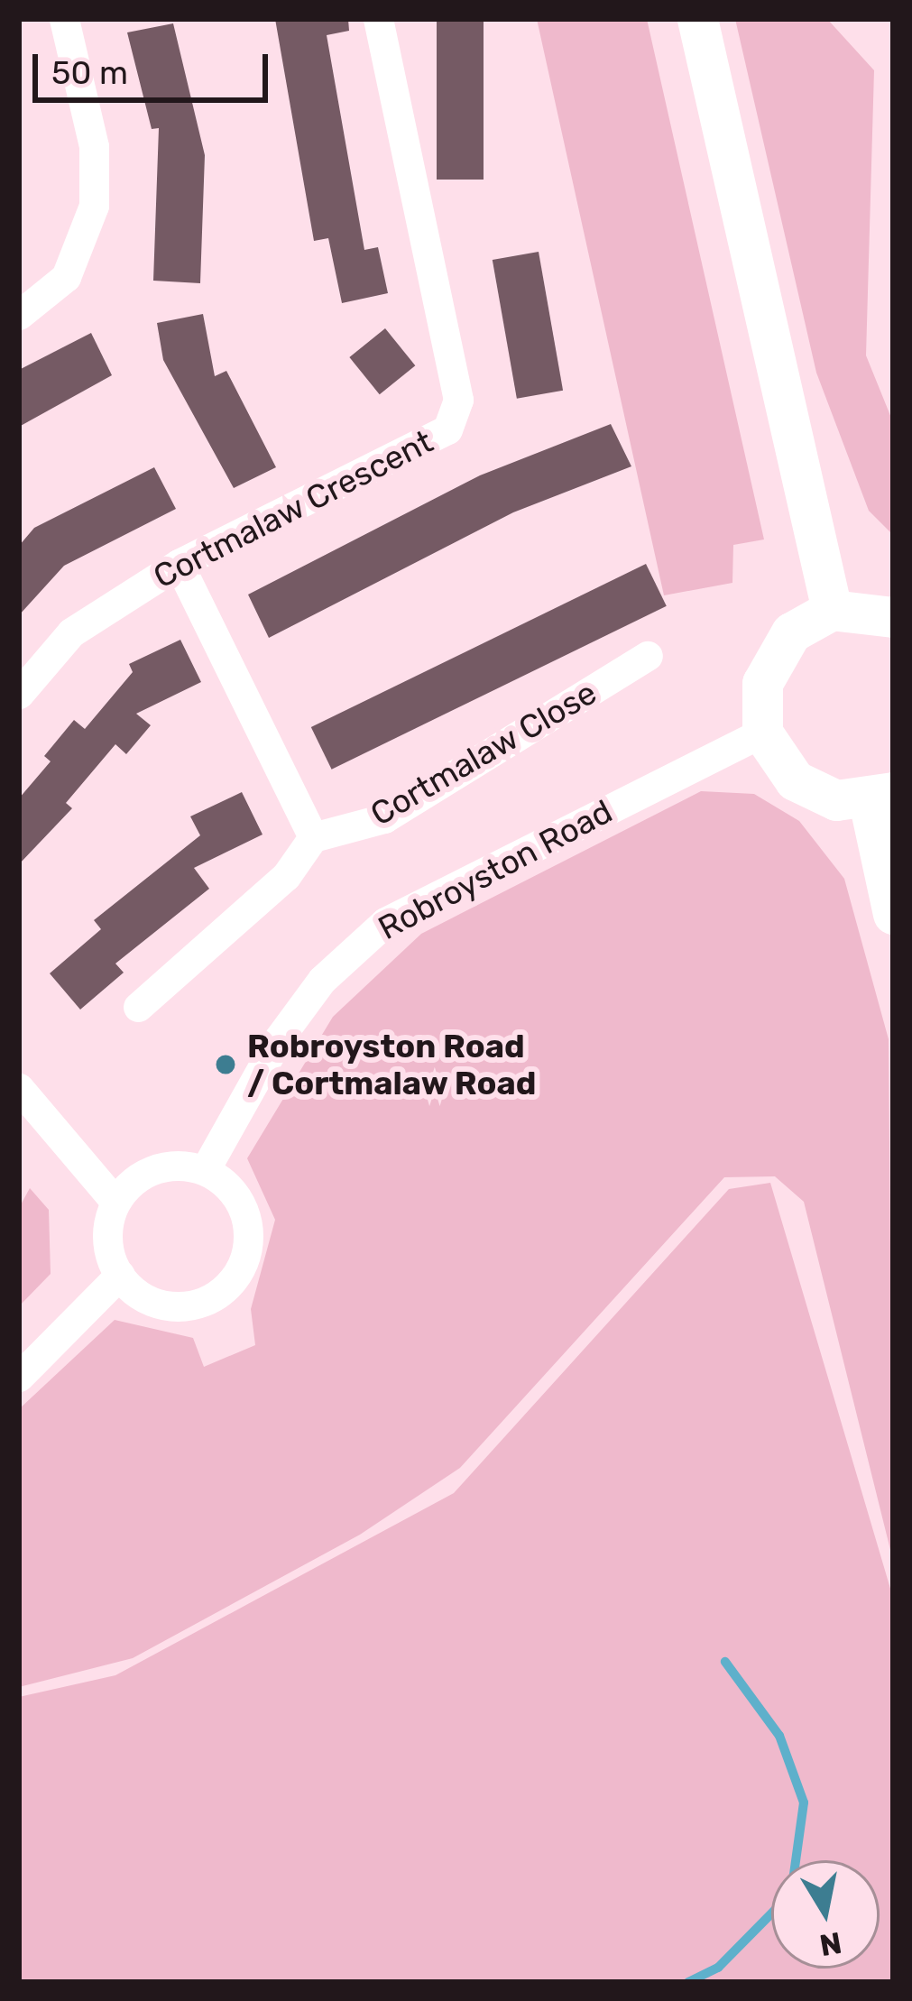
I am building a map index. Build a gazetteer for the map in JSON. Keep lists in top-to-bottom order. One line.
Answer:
{"streets":{"street":["Cortmalaw Crescent","Cortmalaw Close","Robroyston Road"]},"places":["Robroyston Road / Cortmalaw Road"],"scale_bar":"50 m","north":"bottom"}
